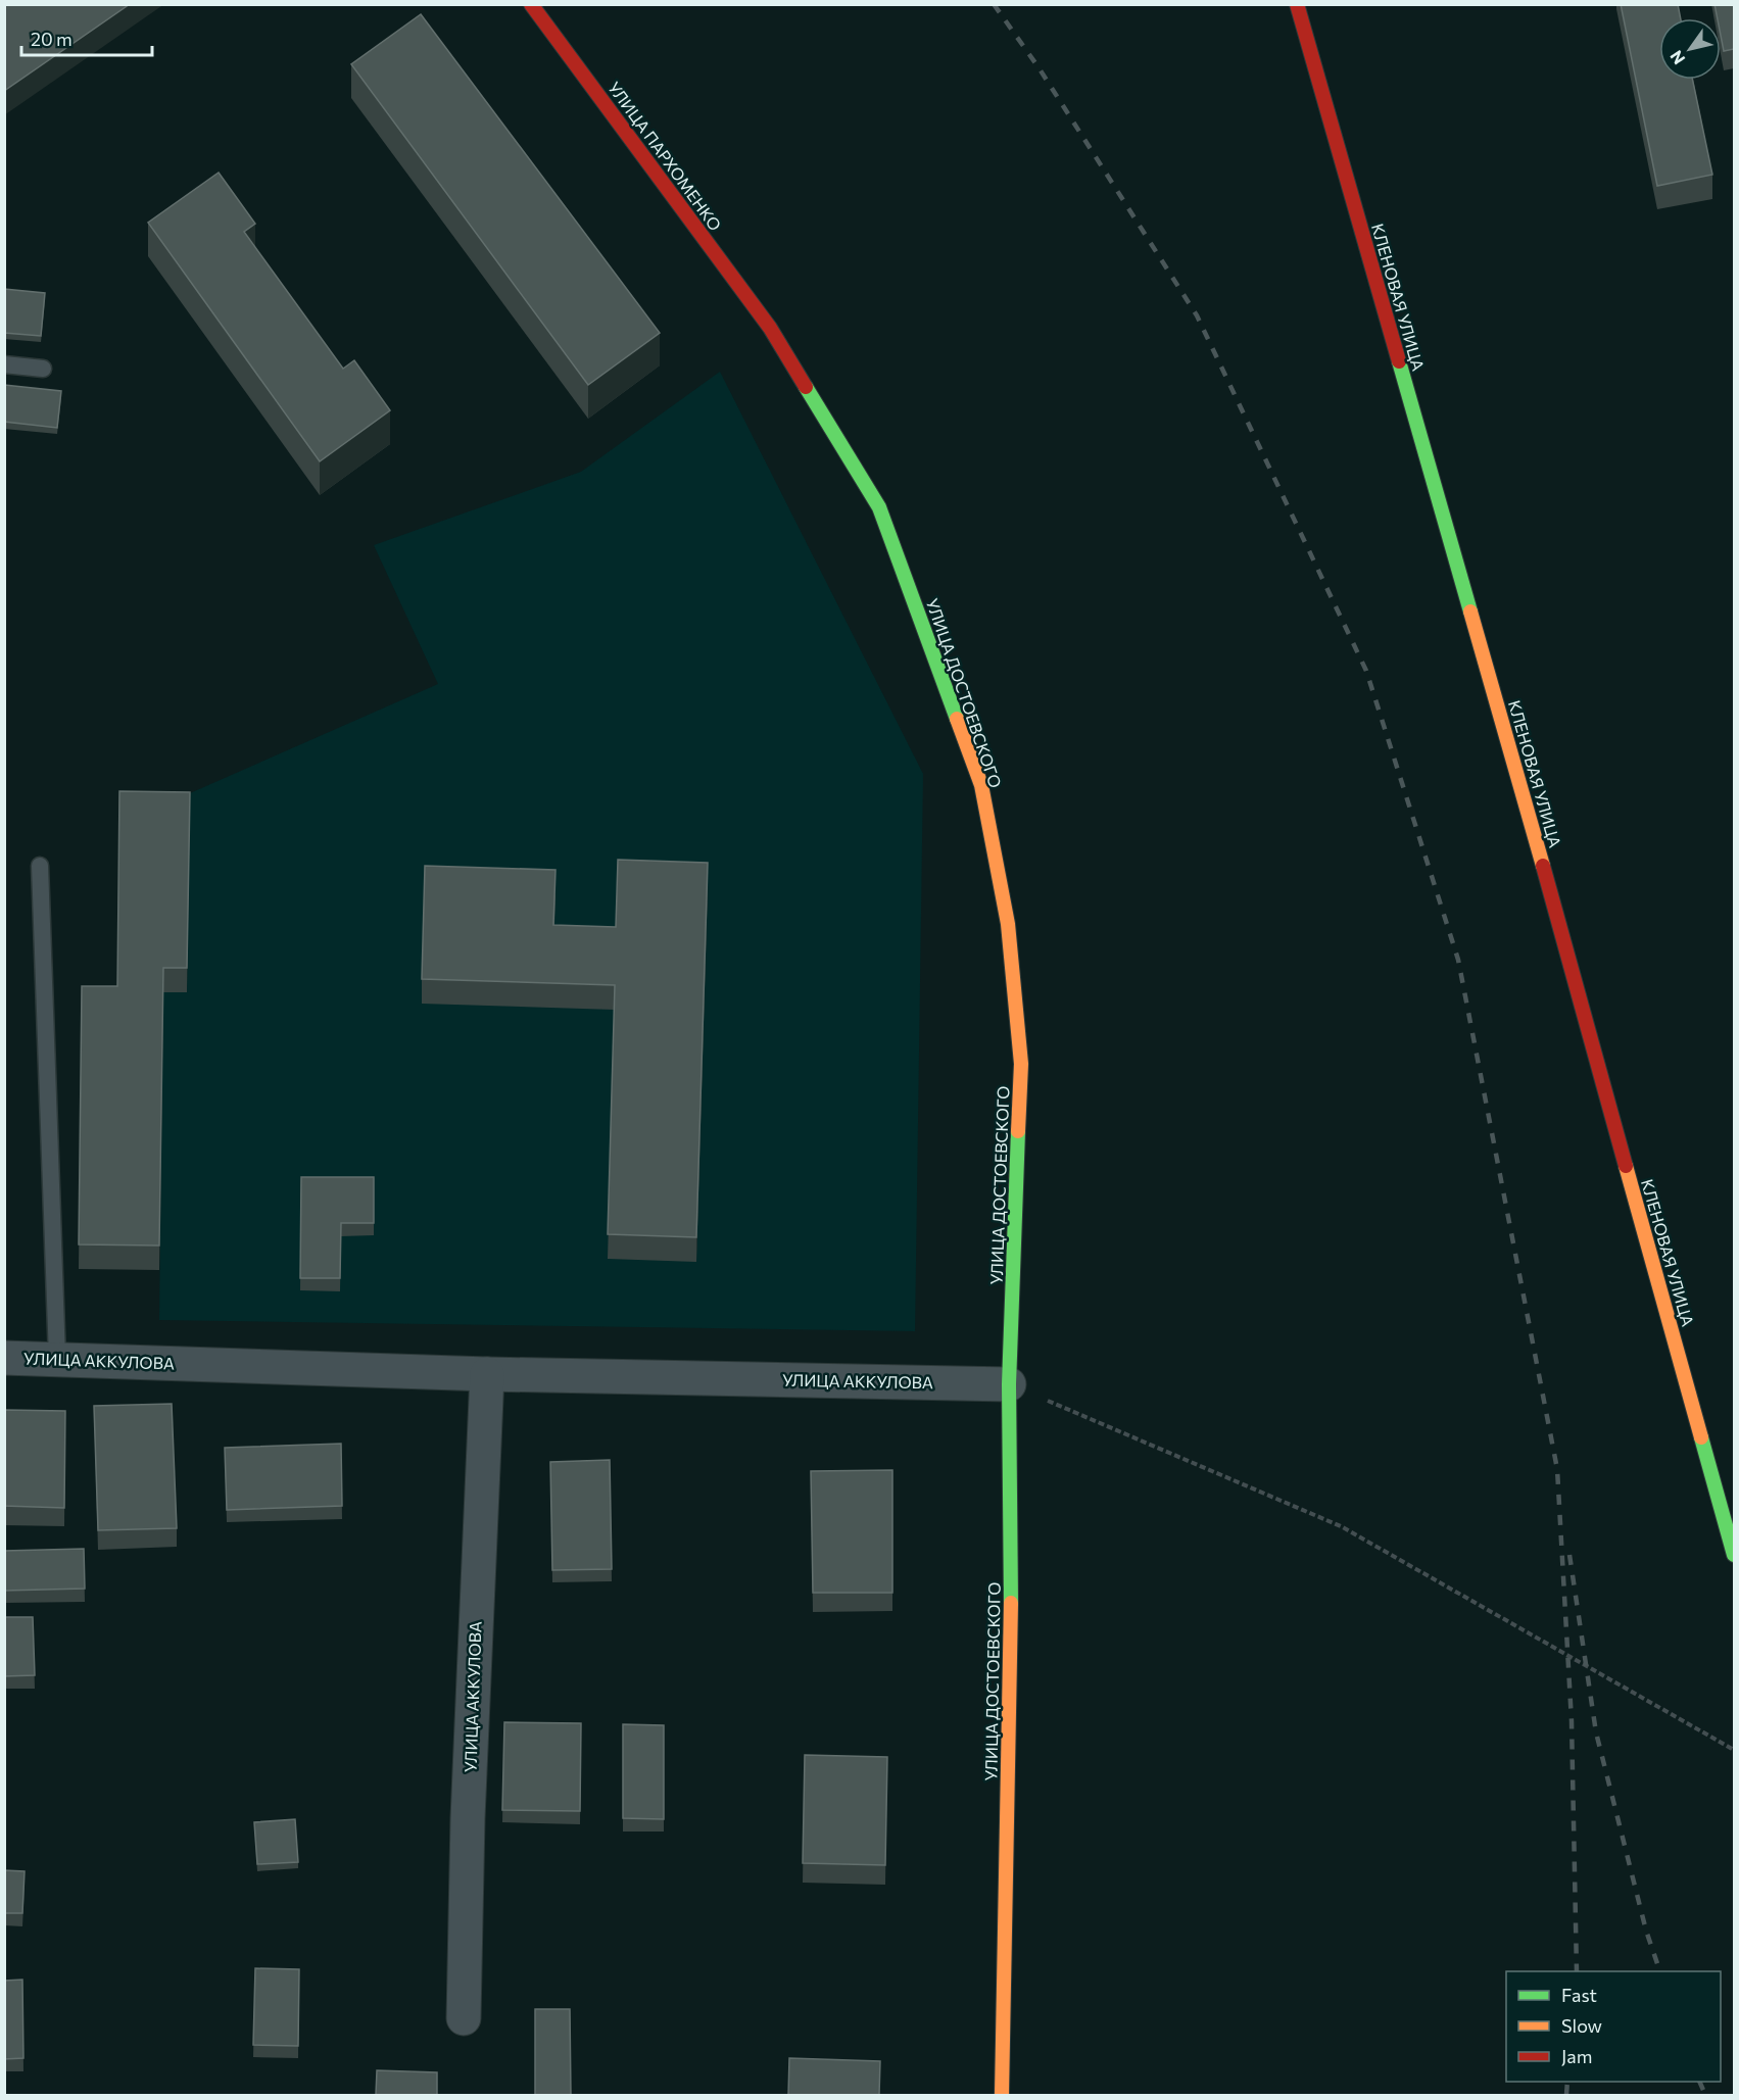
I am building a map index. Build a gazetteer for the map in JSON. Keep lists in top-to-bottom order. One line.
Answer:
{"streets":{"main road":["УЛИЦА ПАРХОМЕНКО","КЛЕНОВАЯ УЛИЦА","УЛИЦА ДОСТОЕВСКОГО"],"street":["УЛИЦА АККУЛОВА"]},"crossings":[["УЛИЦА ПАРХОМЕНКО","УЛИЦА ДОСТОЕВСКОГО"],["УЛИЦА ДОСТОЕВСКОГО","УЛИЦА АККУЛОВА"]],"legend":["Fast","Slow","Jam"],"scale_bar":"20 m","north":"bottom left"}
